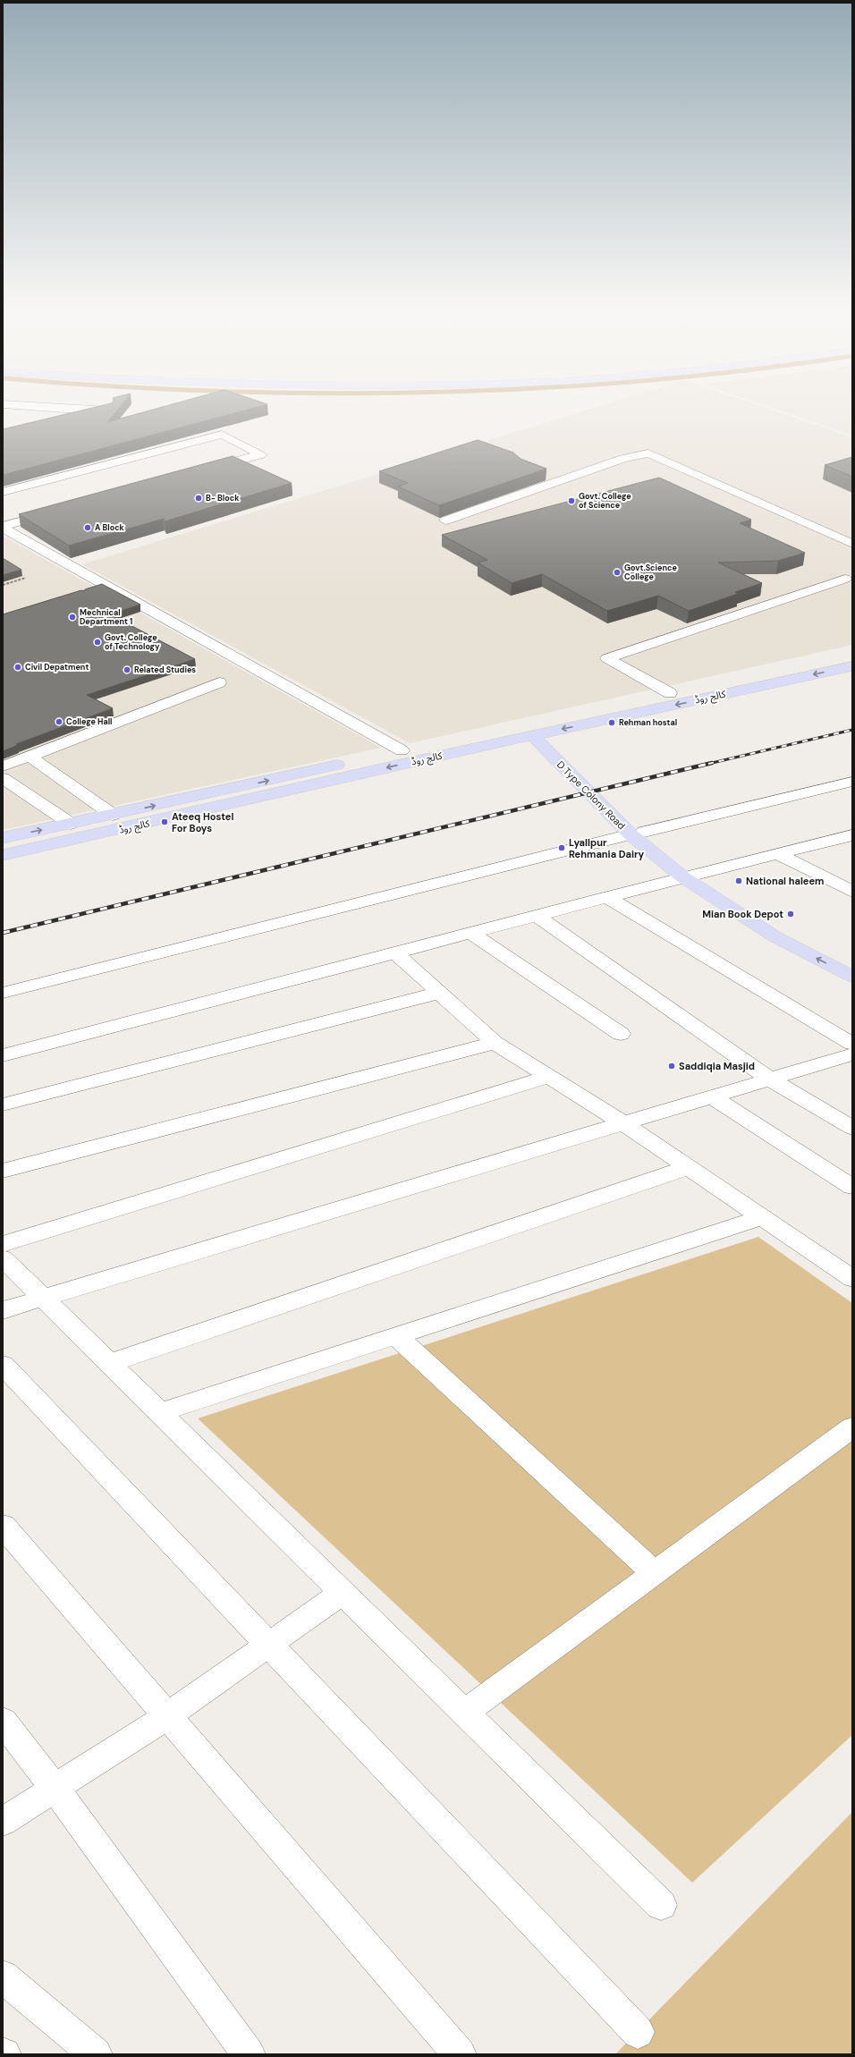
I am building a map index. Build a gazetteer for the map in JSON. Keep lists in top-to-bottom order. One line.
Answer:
{"streets":{"main road":["کالج روڈ","D Type Colony Road"]},"crossings":[["کالج روڈ","D Type Colony Road"]],"places":["B- Block","Govt. College of Science","A Block","Govt.Science College","Mechnical Department 1","Govt. College of Technology","Civil Depatment","Related Studies","College Hall","Rehman hostal","Ateeq Hostel For Boys","Lyallpur Rehmania Dairy","National haleem","Mian Book Depot","Saddiqia Masjid"]}
